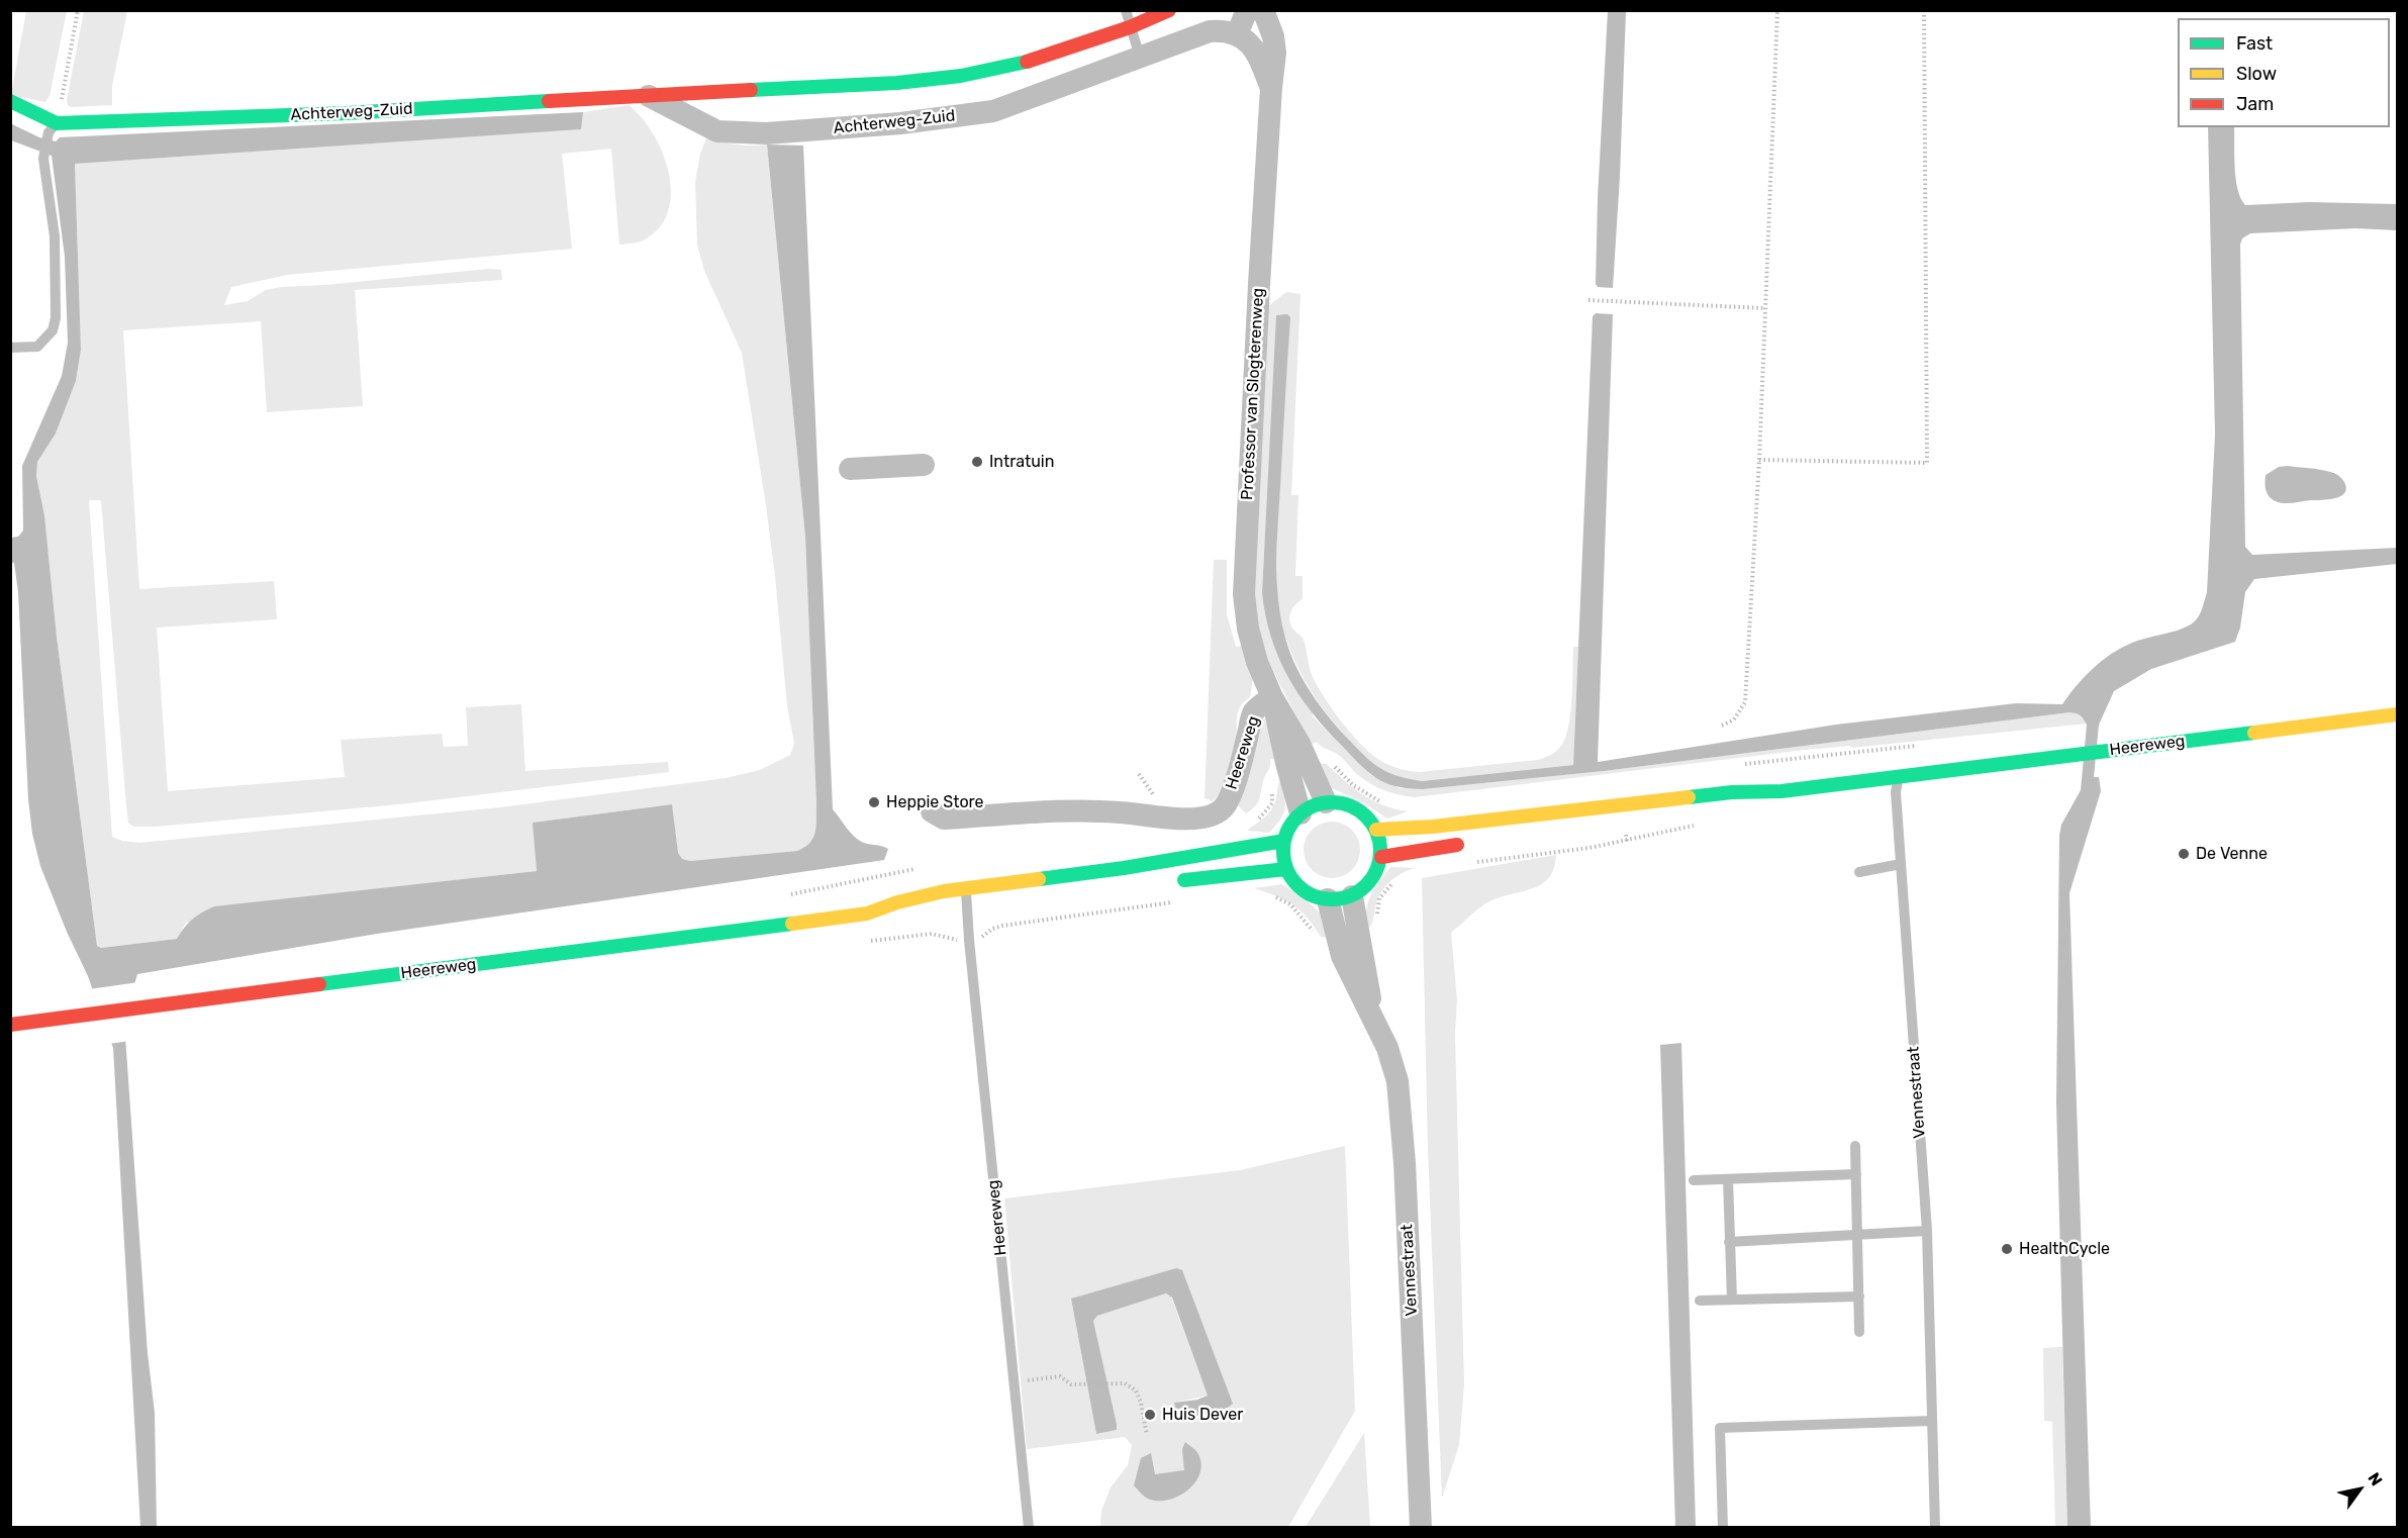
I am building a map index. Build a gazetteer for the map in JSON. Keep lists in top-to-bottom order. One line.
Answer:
{"streets":{"main road":["Achterweg-Zuid","Heereweg"],"street":["Professor van Slogterenweg","Vennestraat"]},"crossings":[["Achterweg-Zuid","Professor van Slogterenweg"],["Professor van Slogterenweg","Heereweg"],["Professor van Slogterenweg","Vennestraat"],["Heereweg","Vennestraat"]],"places":["Intratuin","Heppie Store","De Venne","HealthCycle","Huis Dever"],"legend":["Fast","Slow","Jam"],"north":"top right"}
